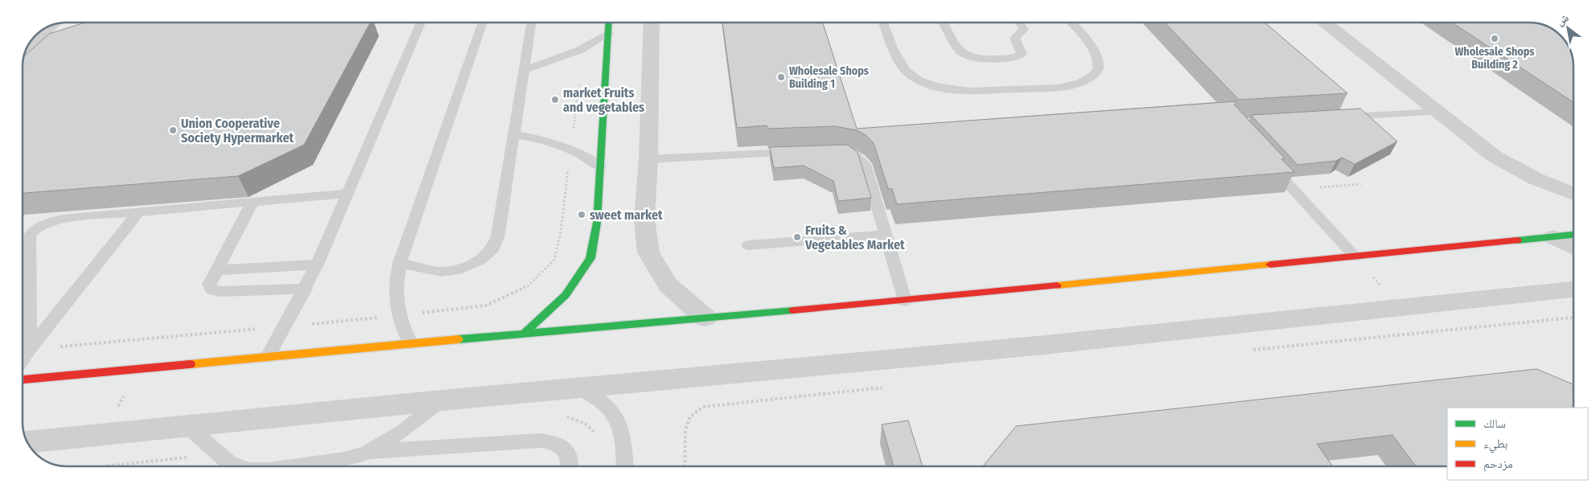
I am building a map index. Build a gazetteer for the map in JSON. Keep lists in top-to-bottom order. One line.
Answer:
{"places":["Wholesale Shops Building 2","Wholesale Shops Building 1","market Fruits and vegetables","Union Cooperative Society Hypermarket","sweet market","Fruits & Vegetables Market"],"legend":["سالك","بطيء","مزدحم"],"north":"top left"}
